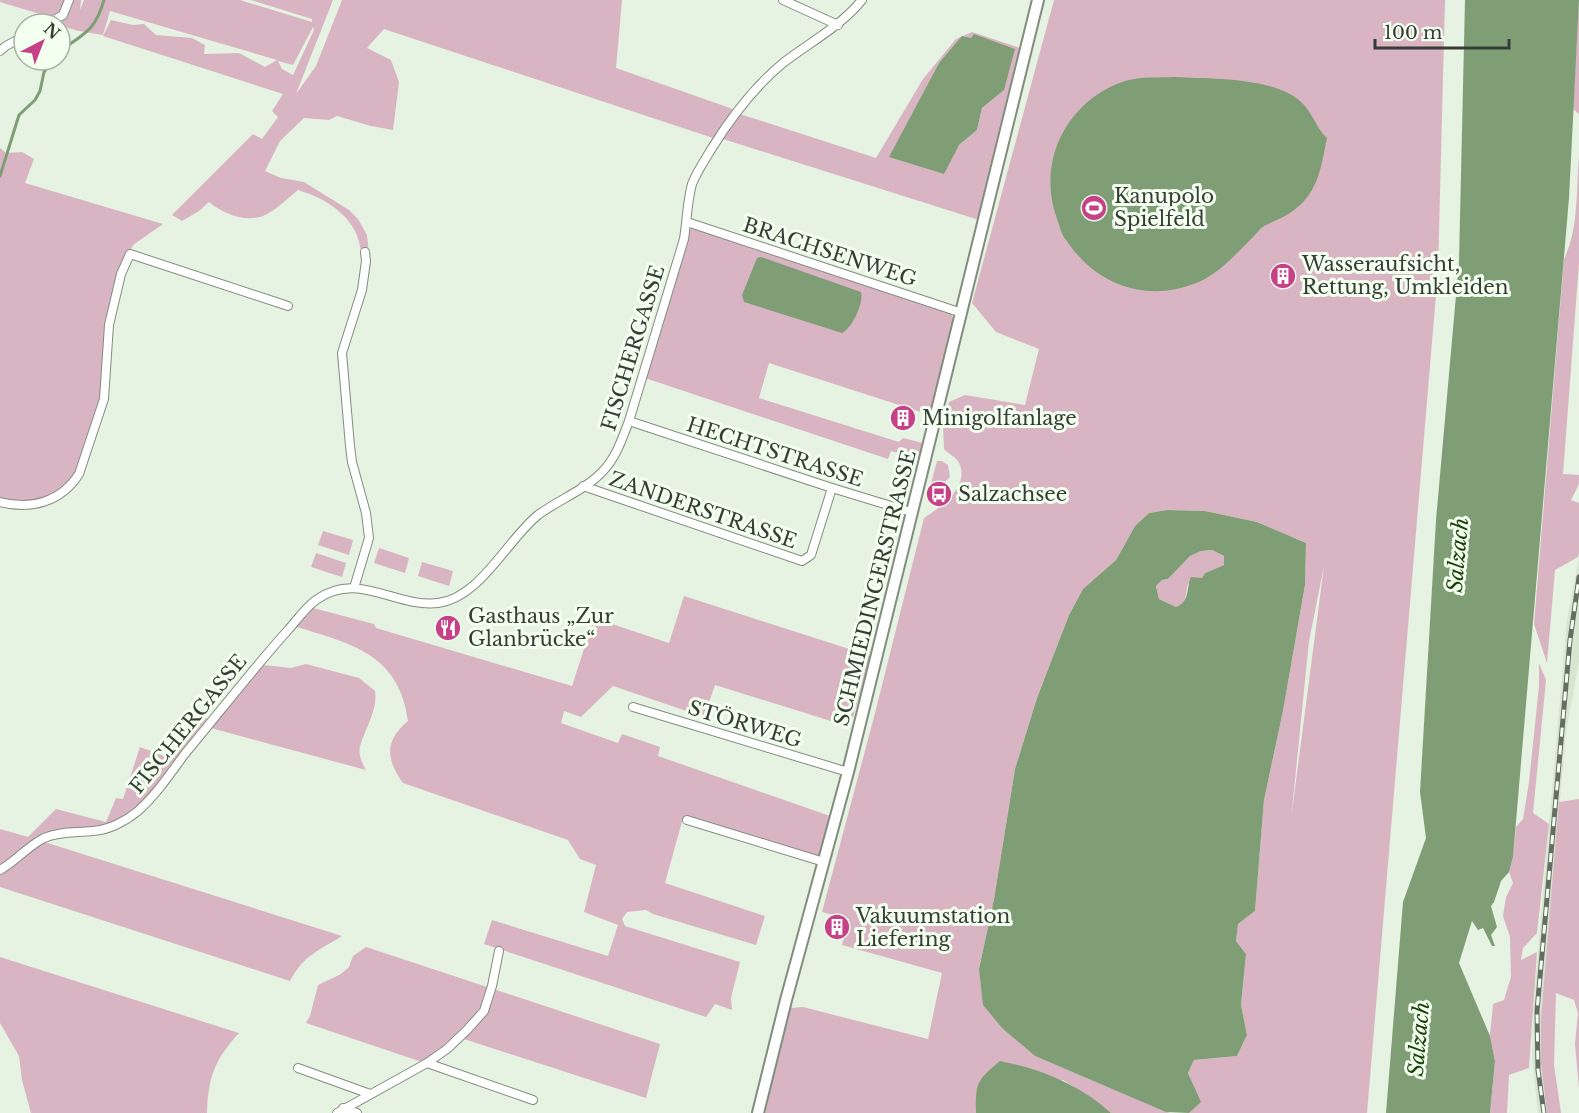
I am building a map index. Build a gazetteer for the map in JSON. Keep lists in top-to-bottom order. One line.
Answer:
{"streets":{"street":["BRACHSENWEG","FISCHERGASSE","HECHTSTRASSE","ZANDERSTRASSE","SCHMIEDINGERSTRASSE","STÖRWEG"]},"crossings":[["BRACHSENWEG","FISCHERGASSE"],["BRACHSENWEG","SCHMIEDINGERSTRASSE"],["FISCHERGASSE","HECHTSTRASSE"],["FISCHERGASSE","ZANDERSTRASSE"],["HECHTSTRASSE","ZANDERSTRASSE"],["HECHTSTRASSE","SCHMIEDINGERSTRASSE"],["SCHMIEDINGERSTRASSE","STÖRWEG"]],"water":["Salzach"],"places":{"sports":["Kanupolo Spielfeld"],"building":["Wasseraufsicht, Rettung, Umkleiden","Minigolfanlage","Vakuumstation Liefering"],"bus stop":["Salzachsee"],"restaurant":["Gasthaus „Zur Glanbrücke“"]},"scale_bar":"100 m","north":"top right"}
